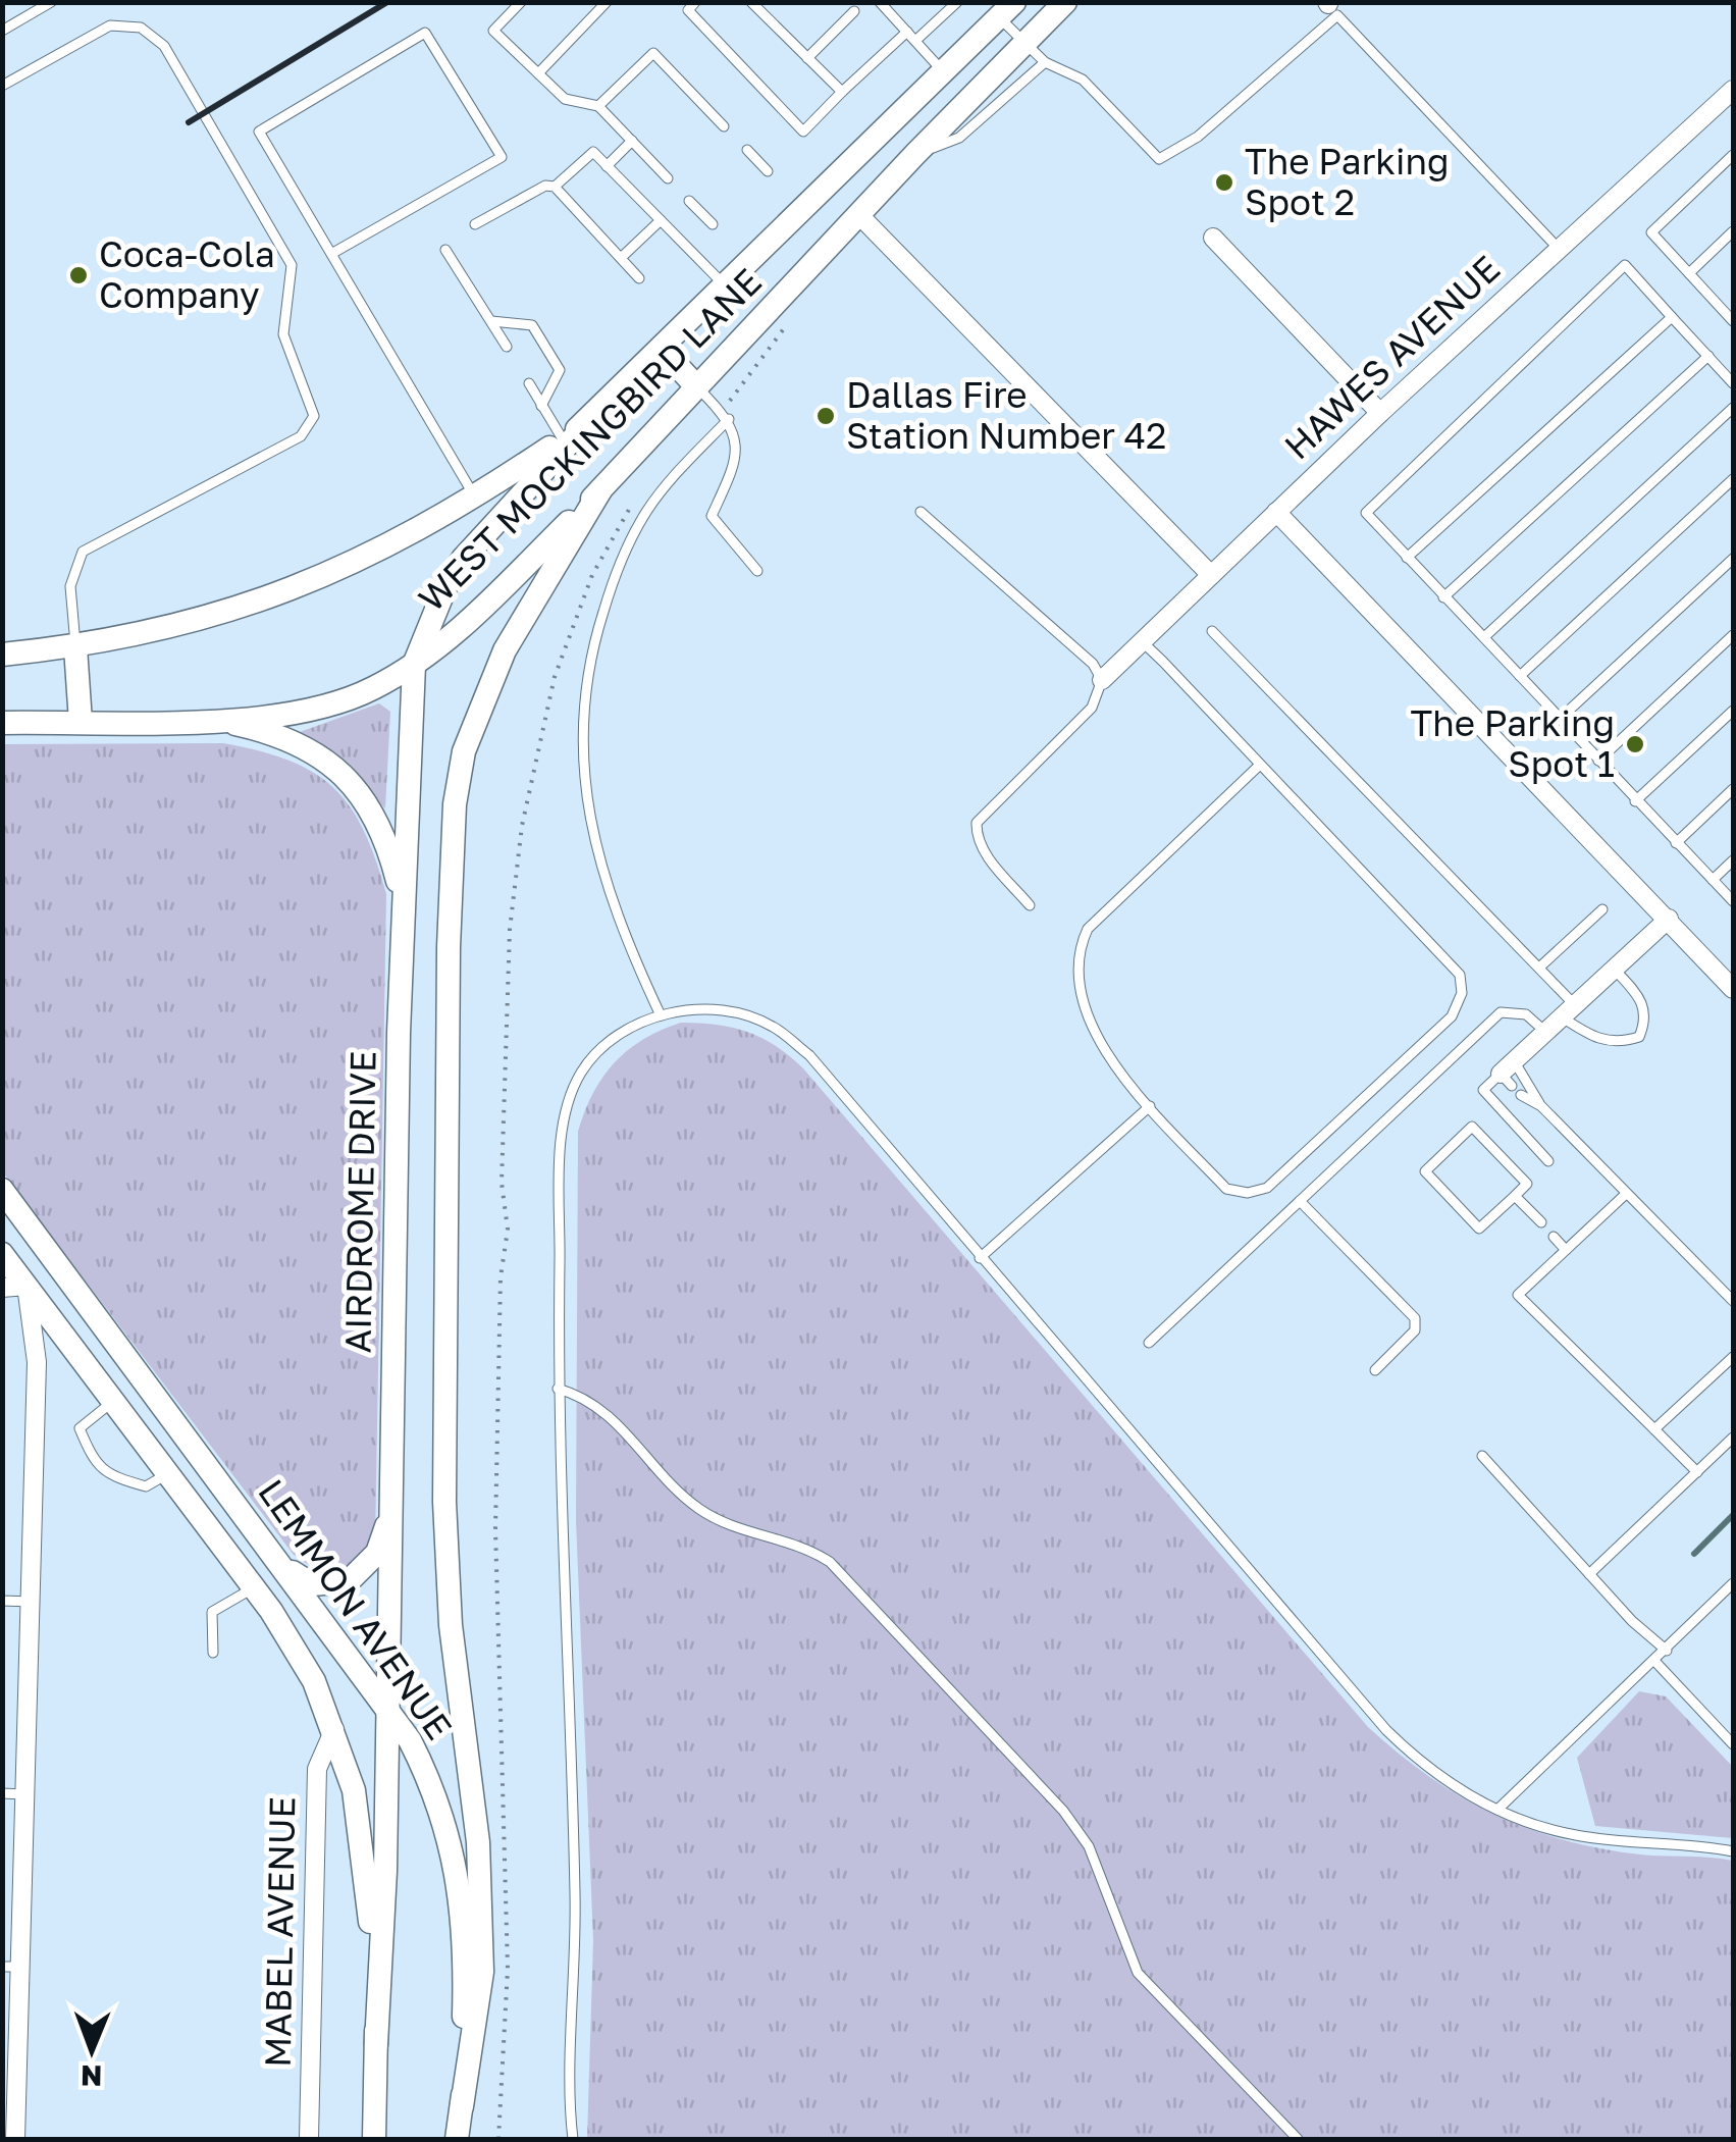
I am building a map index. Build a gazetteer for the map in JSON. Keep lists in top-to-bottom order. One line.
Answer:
{"streets":{"main road":["WEST MOCKINGBIRD LANE","AIRDROME DRIVE","LEMMON AVENUE"],"street":["HAWES AVENUE","MABEL AVENUE"]},"crossings":[["WEST MOCKINGBIRD LANE","AIRDROME DRIVE"],["AIRDROME DRIVE","LEMMON AVENUE"],["LEMMON AVENUE","MABEL AVENUE"]],"places":["The Parking Spot 2","Coca-Cola Company","Dallas Fire Station Number 42","The Parking Spot 1"],"north":"bottom"}
